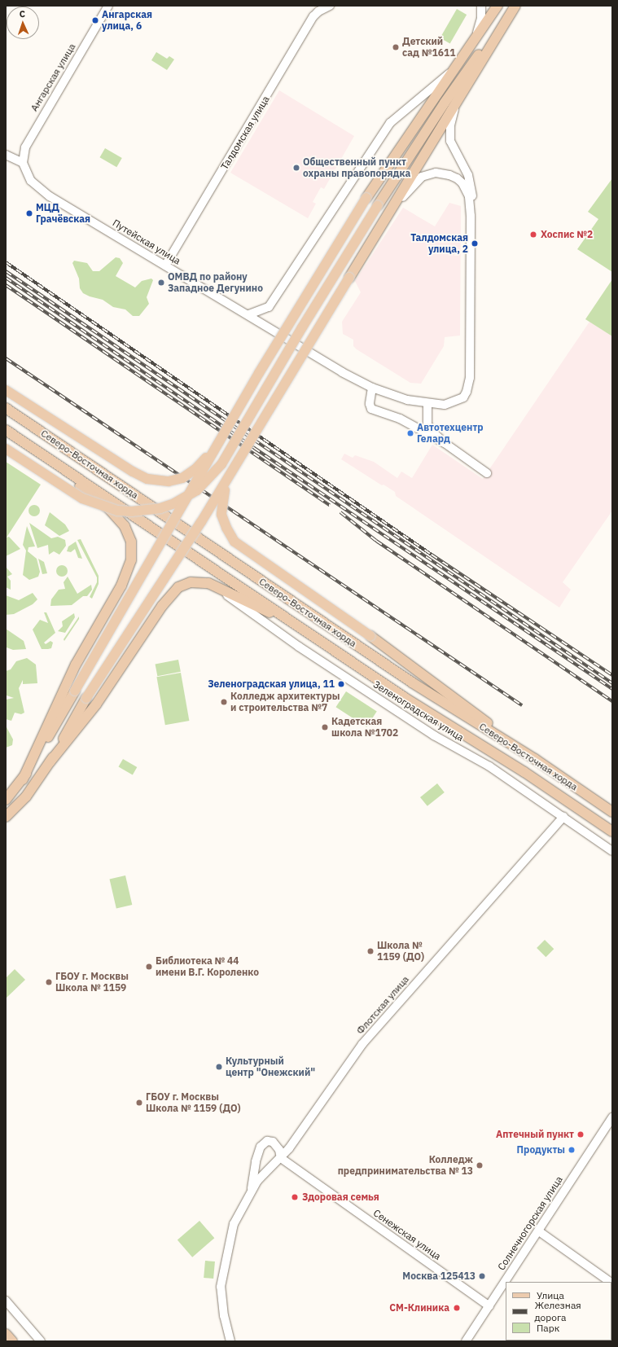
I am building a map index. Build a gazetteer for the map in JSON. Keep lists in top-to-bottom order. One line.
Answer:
{"streets":{"main road":["Северо-Восточная хорда"],"street":["Ангарская улица","Талдомская улица","Путейская улица","Зеленоградская улица","Флотская улица","Солнечногорская улица","Сенежская улица"]},"crossings":[["Ангарская улица","Путейская улица"],["Талдомская улица","Путейская улица"],["Зеленоградская улица","Флотская улица"],["Флотская улица","Сенежская улица"],["Солнечногорская улица","Сенежская улица"]],"places":["Ангарская улица, 6","Детский сад №1611","Общественный пункт охраны правопорядка","МЦД Грачёвская","Хоспис №2","Талдомская улица, 2","ОМВД по району Западное Дегунино","Автотехцентр Гелард","Зеленоградская улица, 11","Колледж архитектуры и строительства №7","Кадетская школа №1702","Школа № 1159 (ДО)","Библиотека № 44 имени В.Г. Короленко","ГБОУ г. Москвы Школа № 1159","Культурный центр \"Онежский\"","ГБОУ г. Москвы Школа № 1159 (ДО)","Аптечный пункт","Продукты","Колледж предпринимательства № 13","Здоровая семья","Москва 125413","СМ-Клиника"],"legend":["Улица","Железная дорога","Парк"],"north":"top"}
